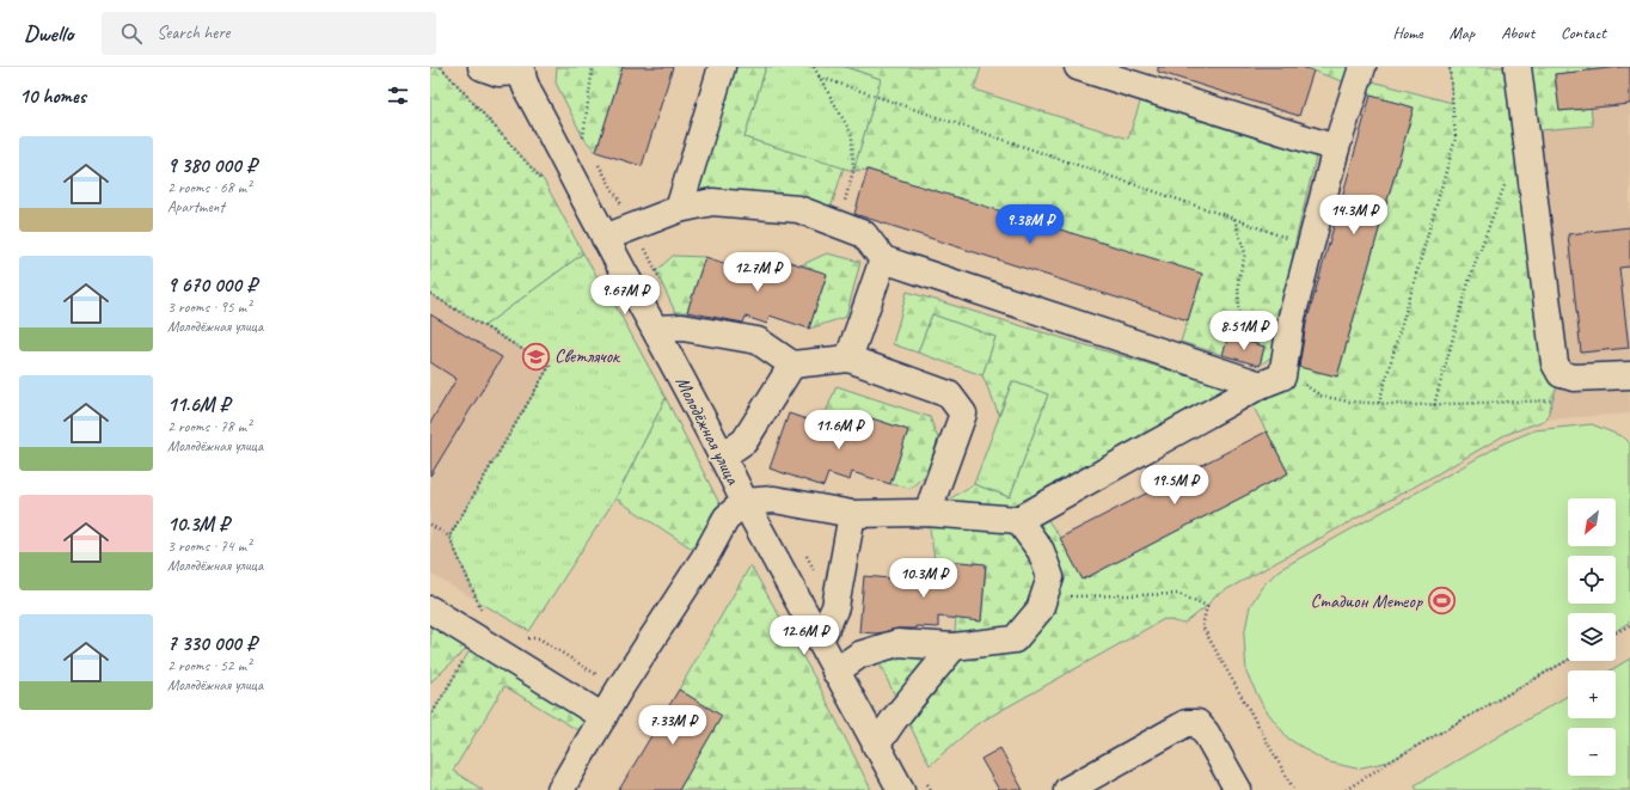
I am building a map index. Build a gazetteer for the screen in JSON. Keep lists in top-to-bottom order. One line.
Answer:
{"streets":{"street":["Молодёжная улица"]},"places":{"school or university":["Светлячок"],"sports":["Стадион Метеор"]},"north":"bottom left","page":{"header":"Dwello","search":"Search here","nav":["Home","Map","About","Contact"],"heading":"10 homes","list":[{"name":"9 380 000 ₽","note":"2 rooms · 68 m² · Apartment"},{"name":"9 670 000 ₽","note":"3 rooms · 95 m² · Молодёжная улица"},{"name":"11.6M ₽","note":"2 rooms · 78 m² · Молодёжная улица"},{"name":"10.3M ₽","note":"3 rooms · 74 m² · Молодёжная улица"},{"name":"7 330 000 ₽","note":"2 rooms · 52 m² · Молодёжная улица"}],"price":["14.3M ₽","9.38M ₽","12.7M ₽","9.67M ₽","8.51M ₽","11.6M ₽","19.5M ₽","10.3M ₽","12.6M ₽","7.33M ₽"],"map_buttons":["+","−"]}}
